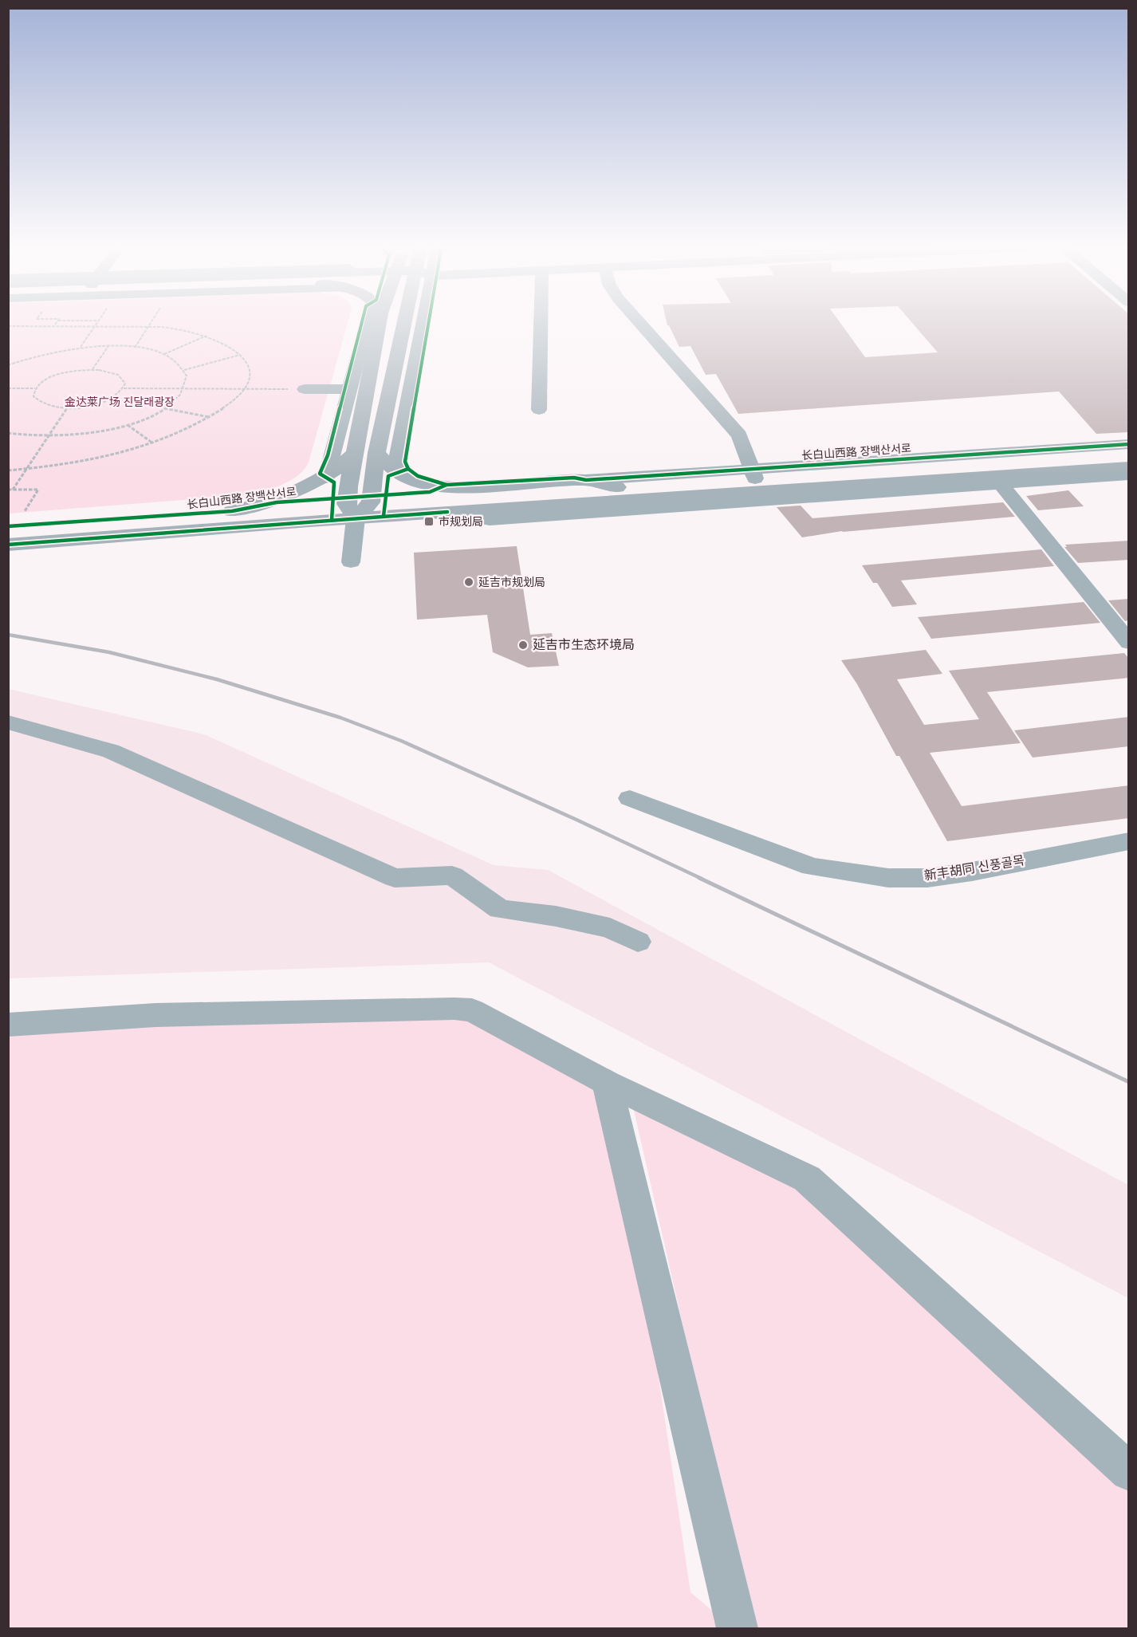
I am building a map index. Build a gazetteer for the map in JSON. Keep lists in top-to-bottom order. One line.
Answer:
{"streets":{"main road":["长白山西路 장백산서로"],"street":["新丰胡同 신풍골목"]},"parks":["金达莱广场 진달래광장"],"places":{"transit":["市规划局"],"other":["延吉市规划局","延吉市生态环境局"]}}
